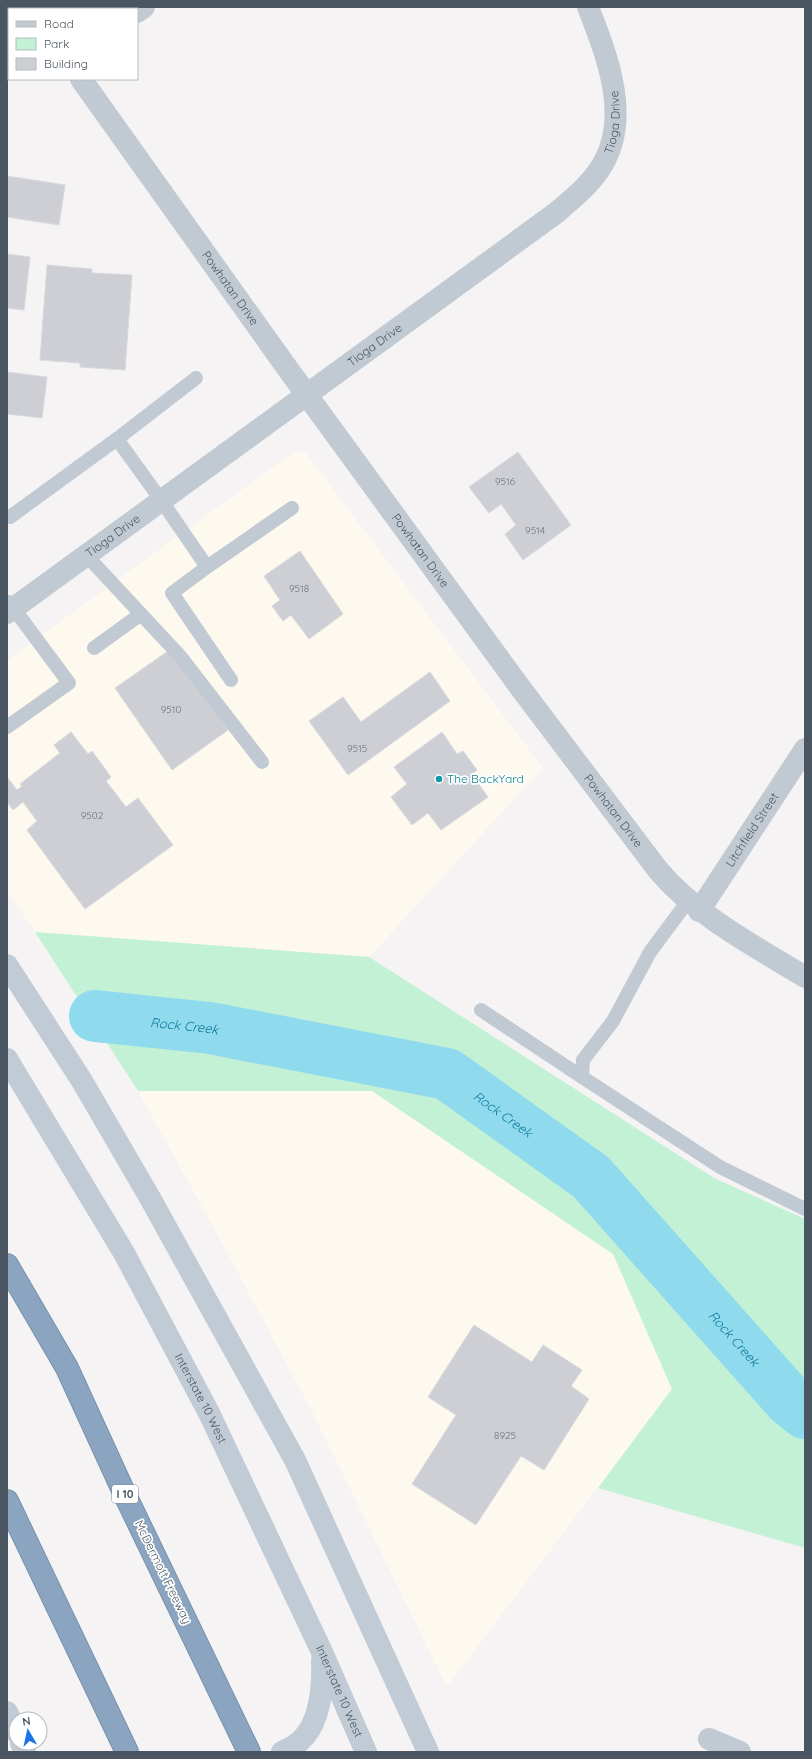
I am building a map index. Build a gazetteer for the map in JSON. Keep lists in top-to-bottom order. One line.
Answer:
{"streets":{"highway":["I 10","McDermott Freeway"],"main road":["Interstate 10 West"],"street":["Tioga Drive","Powhatan Drive","Litchfield Street"]},"crossings":[["Tioga Drive","Powhatan Drive"],["Powhatan Drive","Litchfield Street"]],"water":["Rock Creek"],"places":["The BackYard"],"house_numbers":["9516","9514","9518","9510","9515","9502","8925"],"legend":["Road","Park","Building"],"north":"top"}
